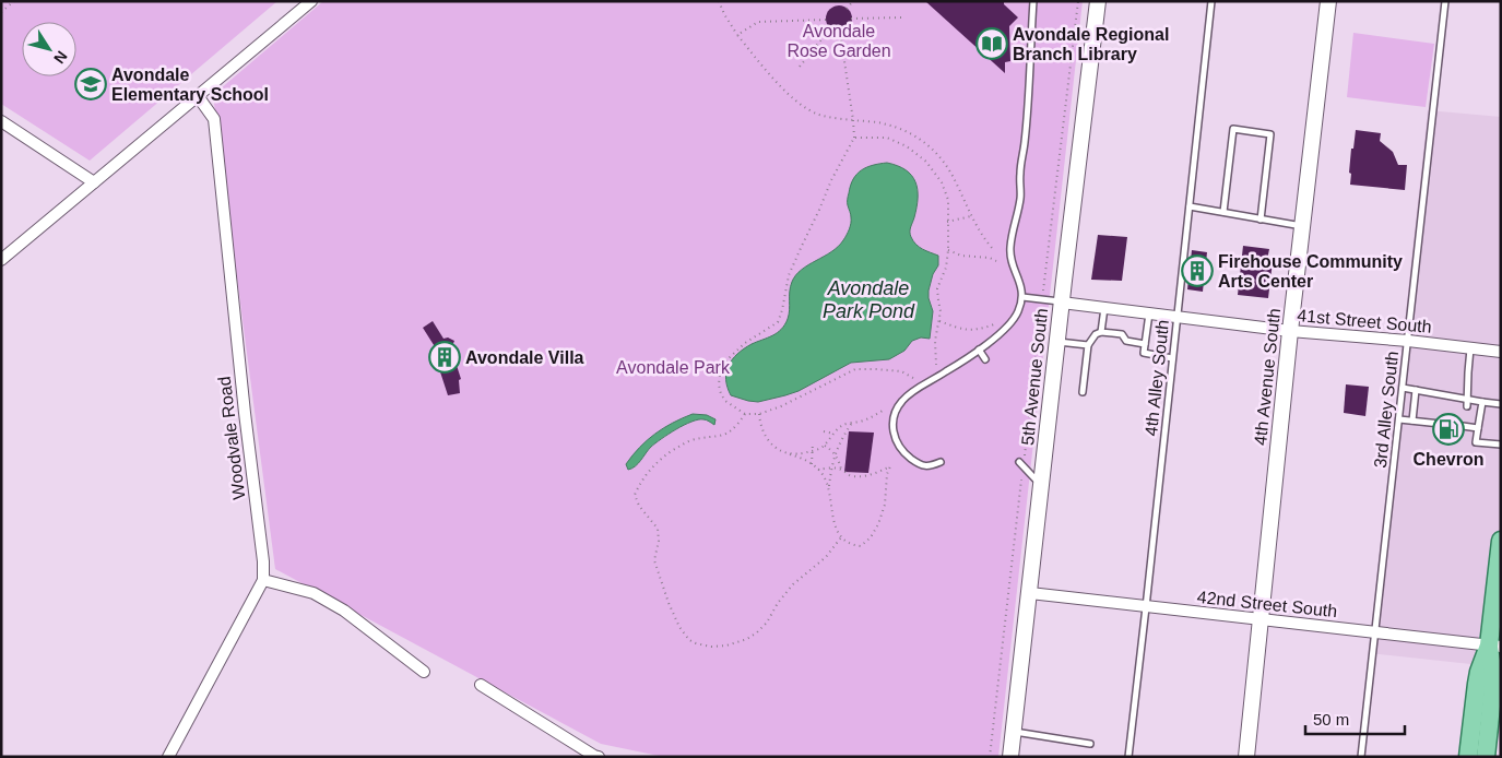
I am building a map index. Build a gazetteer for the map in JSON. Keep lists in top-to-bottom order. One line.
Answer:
{"streets":{"street":["41st Street South","5th Avenue South","4th Avenue South","Woodvale Road","42nd Street South"],"lane":["4th Alley South","3rd Alley South"]},"crossings":[["41st Street South","5th Avenue South"],["41st Street South","4th Avenue South"],["41st Street South","4th Alley South"],["41st Street South","3rd Alley South"],["5th Avenue South","42nd Street South"],["4th Avenue South","42nd Street South"],["4th Alley South","42nd Street South"],["3rd Alley South","42nd Street South"]],"water":["Avondale Park Pond"],"parks":["Avondale Rose Garden","Avondale Park"],"places":{"library":["Avondale Regional Branch Library"],"school or university":["Avondale Elementary School"],"building":["Firehouse Community Arts Center","Avondale Villa"],"fuel station":["Chevron"]},"scale_bar":"50 m","north":"bottom right"}
